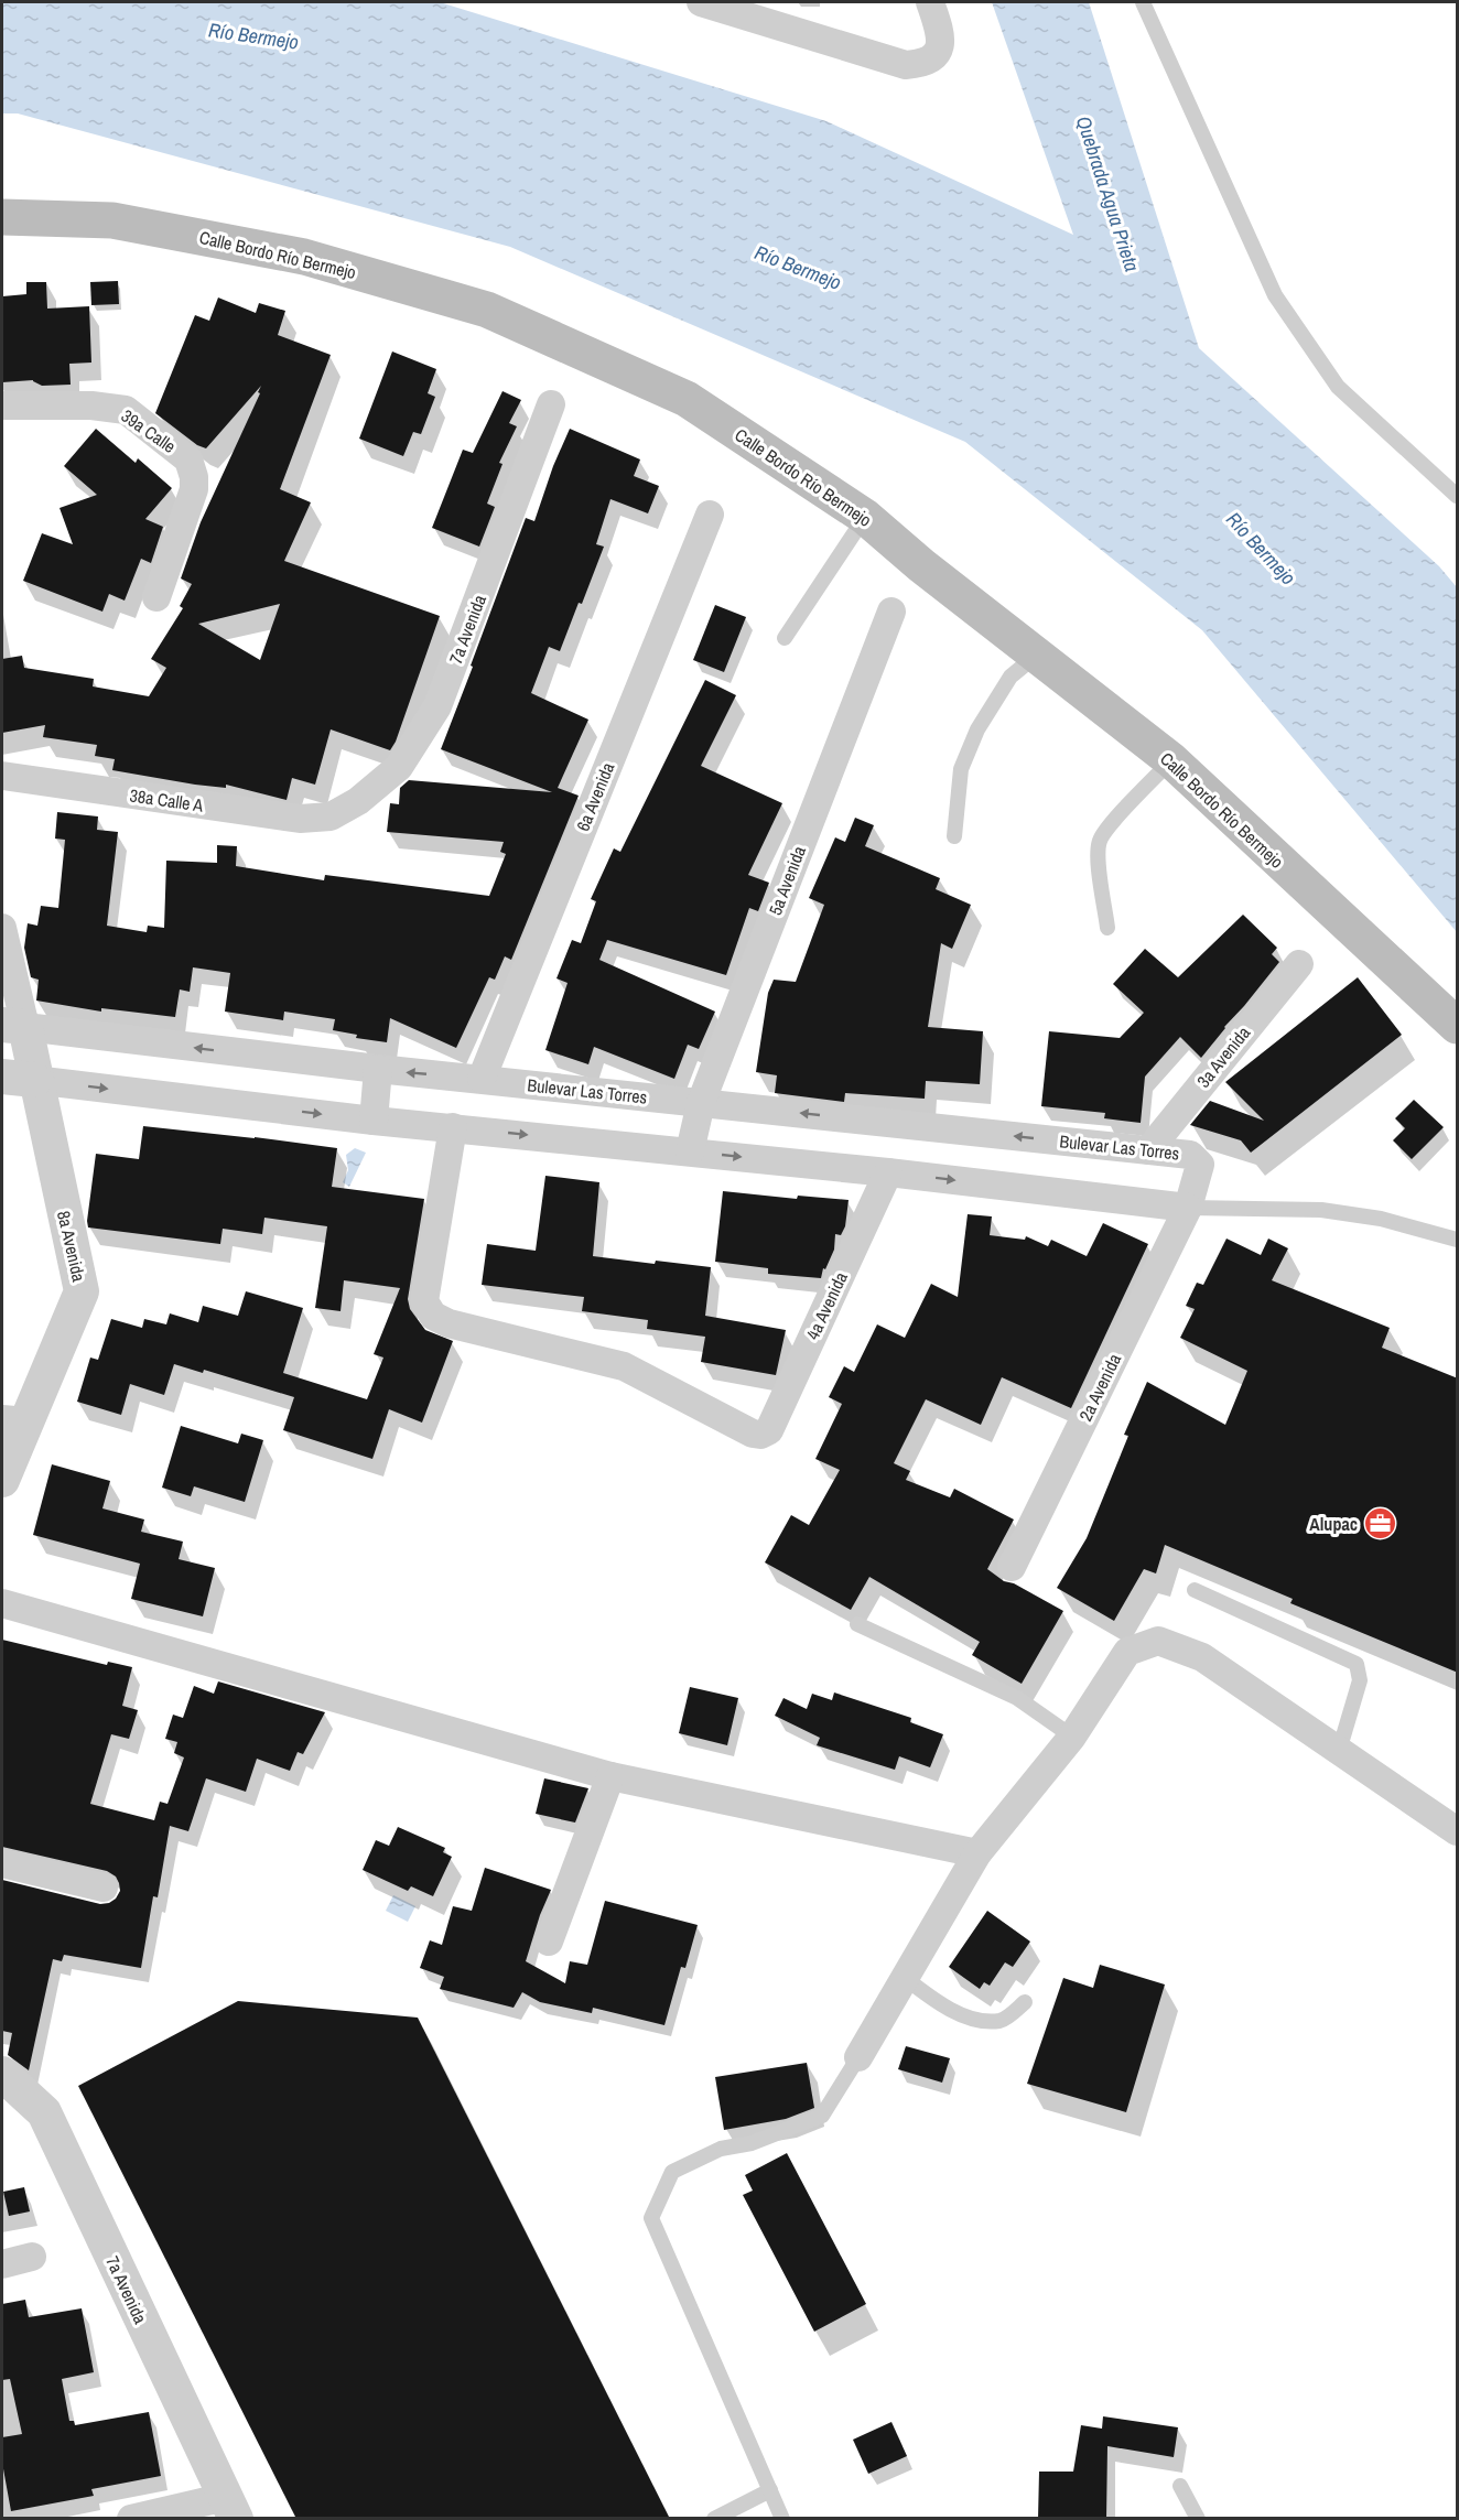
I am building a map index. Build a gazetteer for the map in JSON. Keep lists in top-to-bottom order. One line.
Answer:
{"streets":{"main road":["Calle Bordo Río Bermejo"],"street":["39a Calle","7a Avenida","6a Avenida","38a Calle A","5a Avenida","3a Avenida","Bulevar Las Torres","8a Avenida","4a Avenida","2a Avenida"]},"crossings":[["7a Avenida","38a Calle A"],["6a Avenida","Bulevar Las Torres"],["5a Avenida","Bulevar Las Torres"],["3a Avenida","Bulevar Las Torres"],["Bulevar Las Torres","8a Avenida"],["Bulevar Las Torres","2a Avenida"]],"water":["Río Bermejo","Quebrada Agua Prieta"],"places":{"office":["Alupac"]}}
